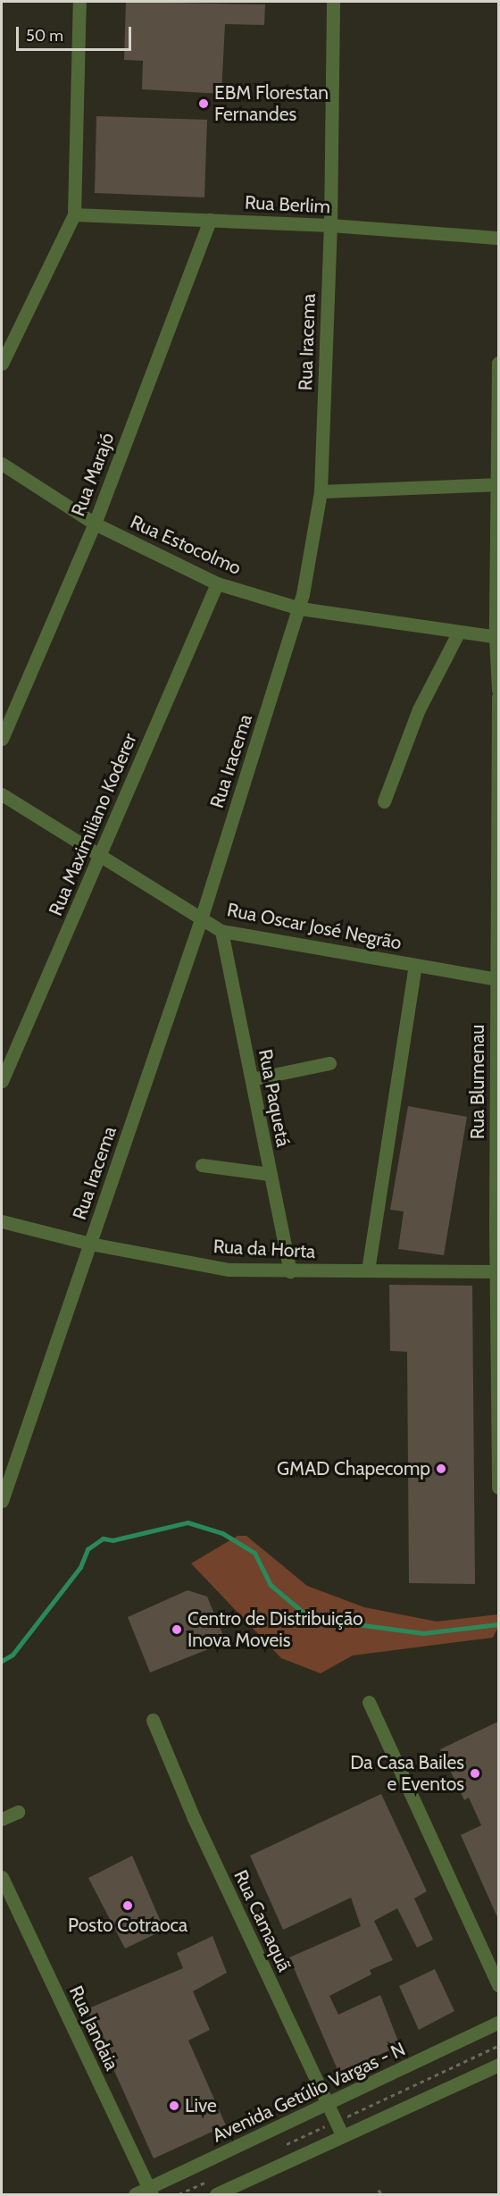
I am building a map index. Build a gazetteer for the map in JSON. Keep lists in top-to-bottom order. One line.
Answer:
{"streets":{"street":["Rua Berlim","Rua Iracema","Rua Marajó","Rua Estocolmo","Rua Maximiliano Koderer","Rua Oscar José Negrão","Rua Blumenau","Rua Paquetá","Rua da Horta","Rua Camaquã","Rua Jandaia","Avenida Getúlio Vargas - N"]},"crossings":[["Rua Berlim","Rua Iracema"],["Rua Berlim","Rua Marajó"],["Rua Iracema","Rua Estocolmo"],["Rua Iracema","Rua Oscar José Negrão"],["Rua Iracema","Rua da Horta"],["Rua Marajó","Rua Estocolmo"],["Rua Estocolmo","Rua Maximiliano Koderer"],["Rua Maximiliano Koderer","Rua Oscar José Negrão"],["Rua Oscar José Negrão","Rua Blumenau"],["Rua Oscar José Negrão","Rua Paquetá"],["Rua Blumenau","Rua da Horta"],["Rua Paquetá","Rua da Horta"],["Rua Camaquã","Avenida Getúlio Vargas - N"],["Rua Jandaia","Avenida Getúlio Vargas - N"]],"places":["EBM Florestan Fernandes","GMAD Chapecomp","Centro de Distribuição Inova Moveis","Da Casa Bailes e Eventos","Posto Cotraoca","Live"],"scale_bar":"50 m"}
